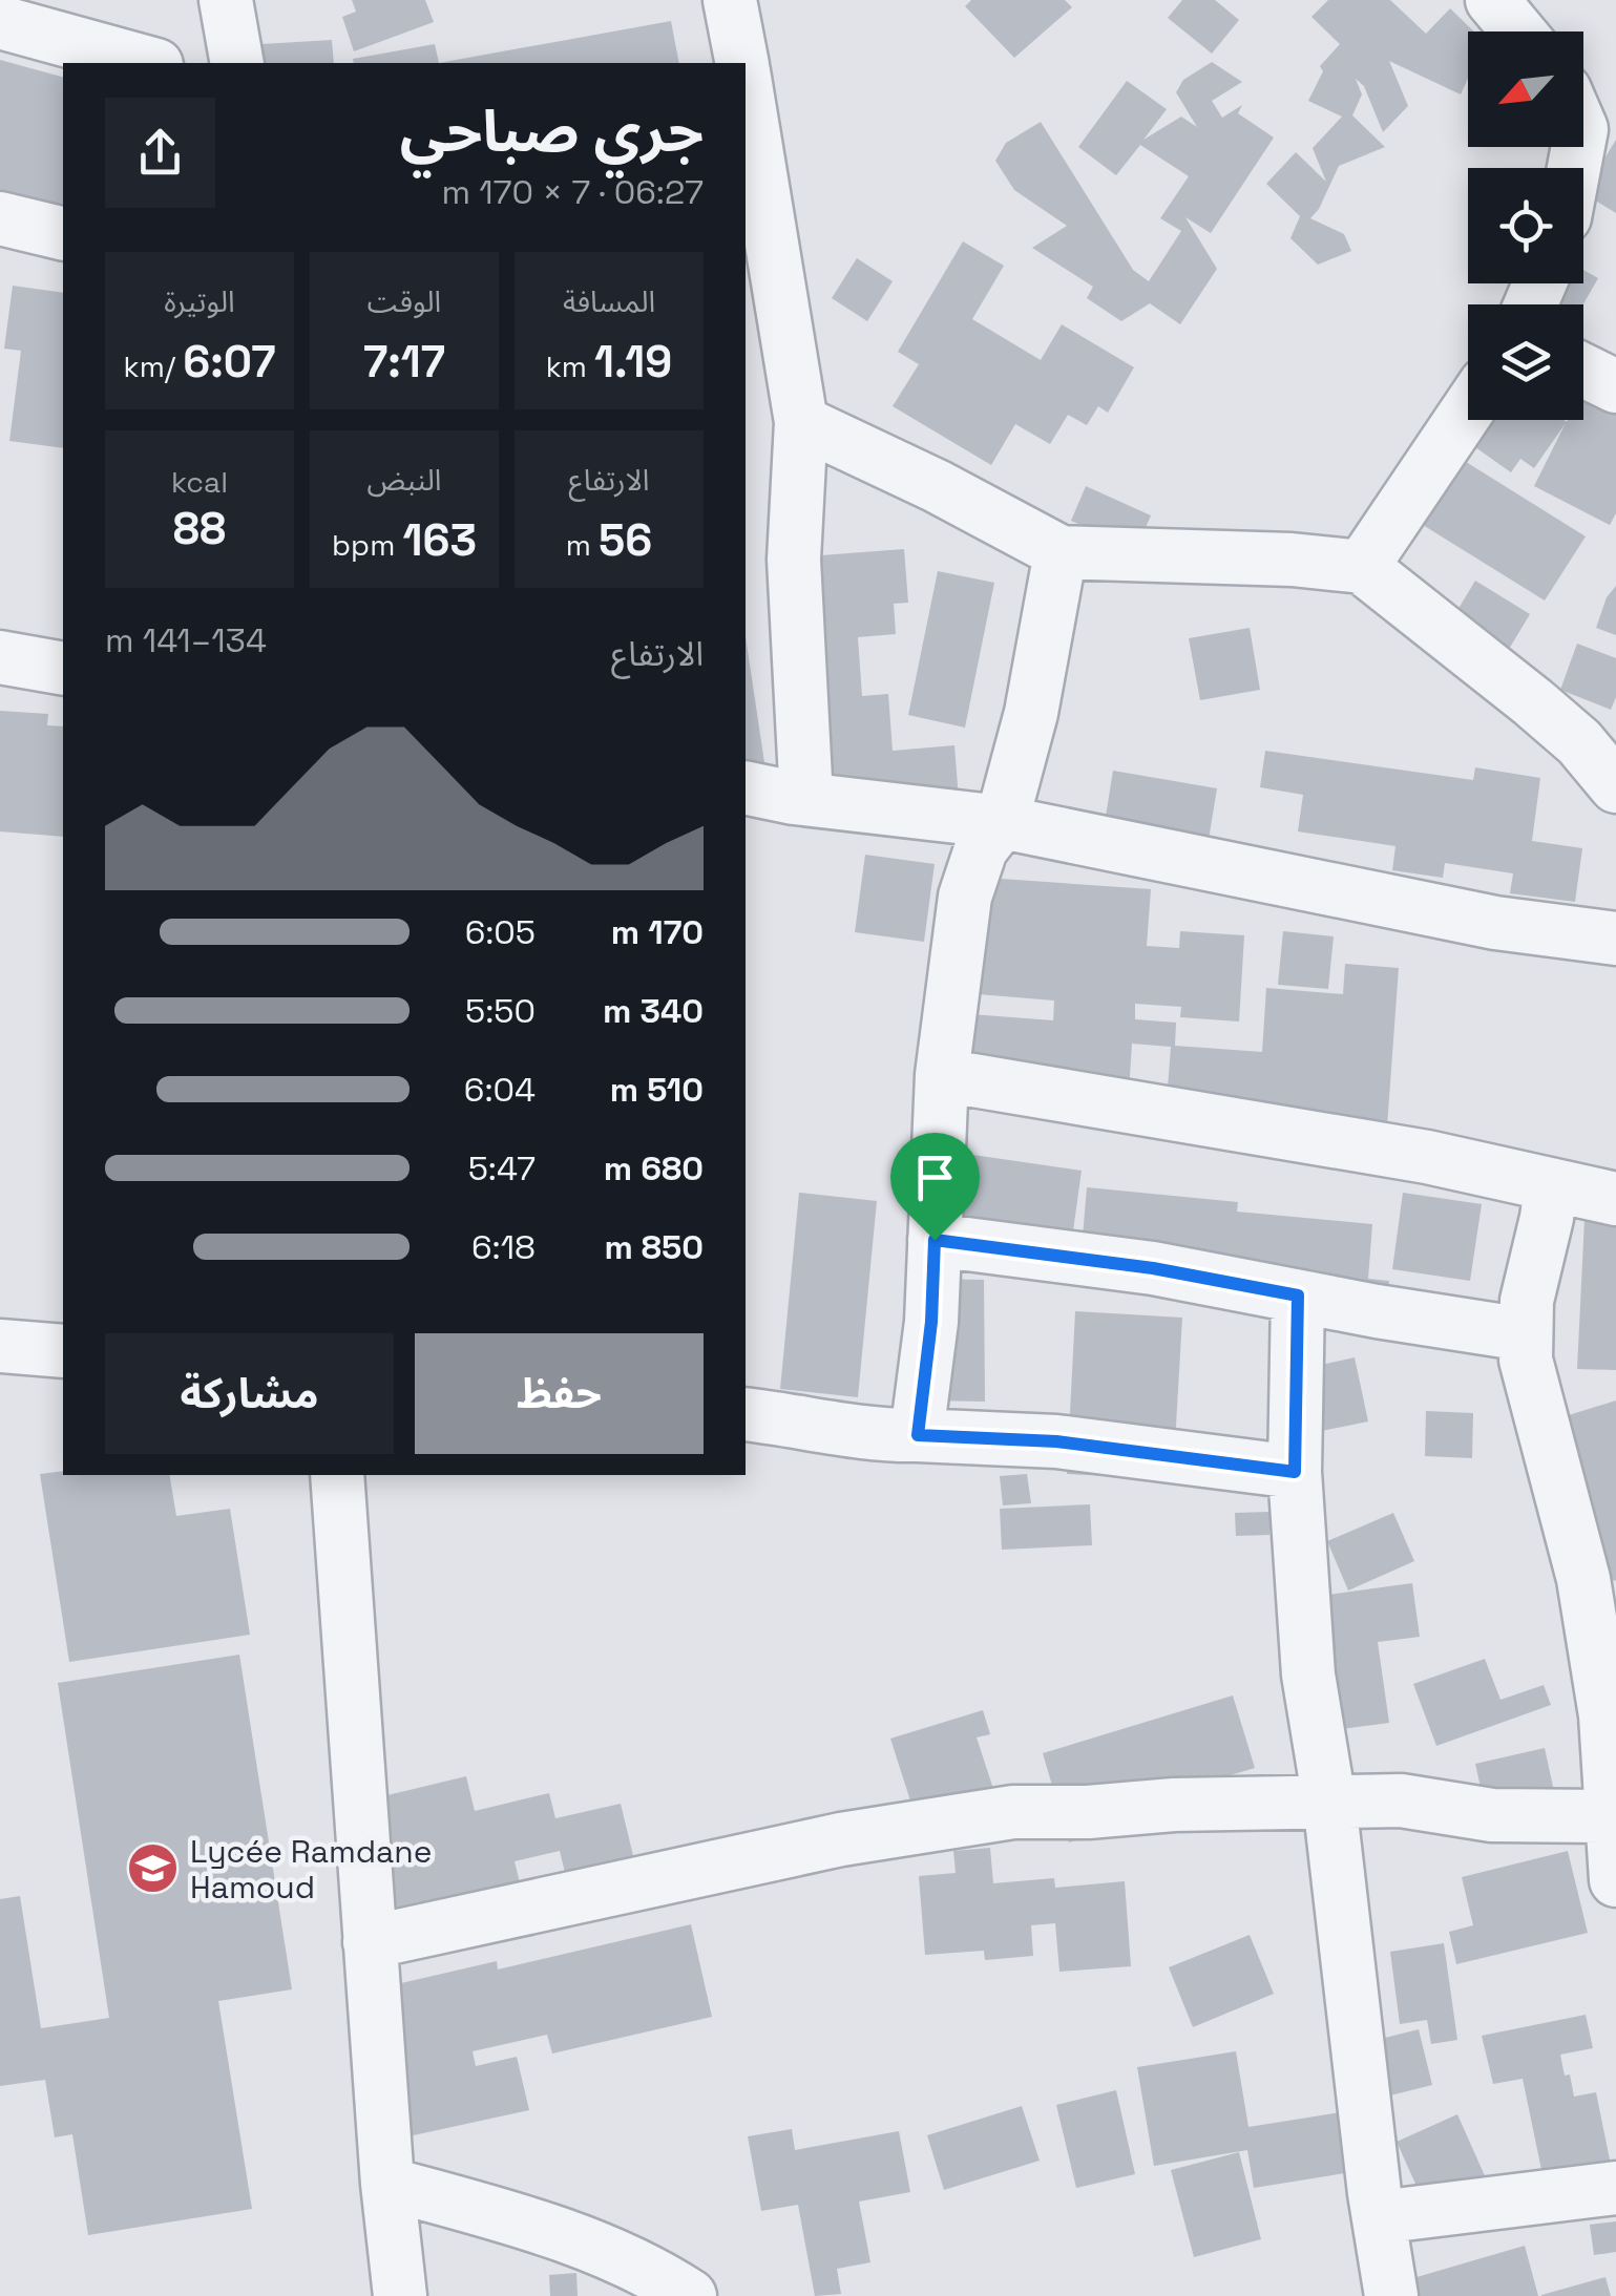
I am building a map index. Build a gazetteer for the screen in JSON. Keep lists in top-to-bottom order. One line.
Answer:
{"places":{"school or university":["Lycée Ramdane Hamoud"]},"north":"bottom left","page":{"heading":["جري صباحي","06:27 · 7 × 170 m"],"stats":[["المسافة","1.19 km"],["الوقت","7:17"],["الوتيرة","6:07 /km"],["الارتفاع","56 m"],["النبض","163 bpm"],["kcal","88"]],"chart":["الارتفاع","134–141 m"],"list":[{"name":"170 m","note":"6:05"},{"name":"340 m","note":"5:50"},{"name":"510 m","note":"6:04"},{"name":"680 m","note":"5:47"},{"name":"850 m","note":"6:18"}],"buttons":["حفظ","مشاركة"]}}
